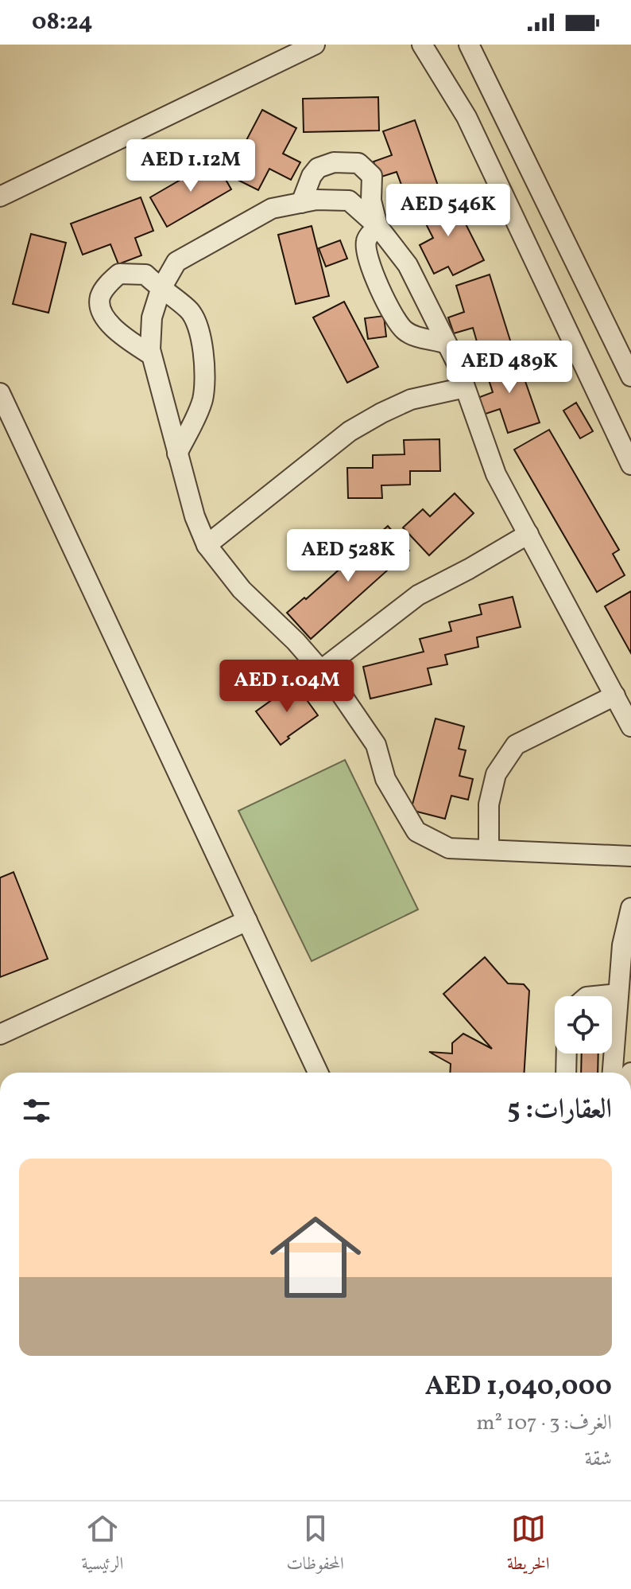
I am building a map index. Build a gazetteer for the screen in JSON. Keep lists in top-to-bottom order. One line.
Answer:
{"page":{"status":"08:24","price":["AED 1.12M","AED 546K","AED 489K","AED 528K","AED 1.04M"],"heading":"العقارات: 5","list":[{"name":"AED 1,040,000","note":"الغرف: 3 · 107 m² · شقة"}],"tabs":["الخريطة","المحفوظات","الرئيسية"]}}
